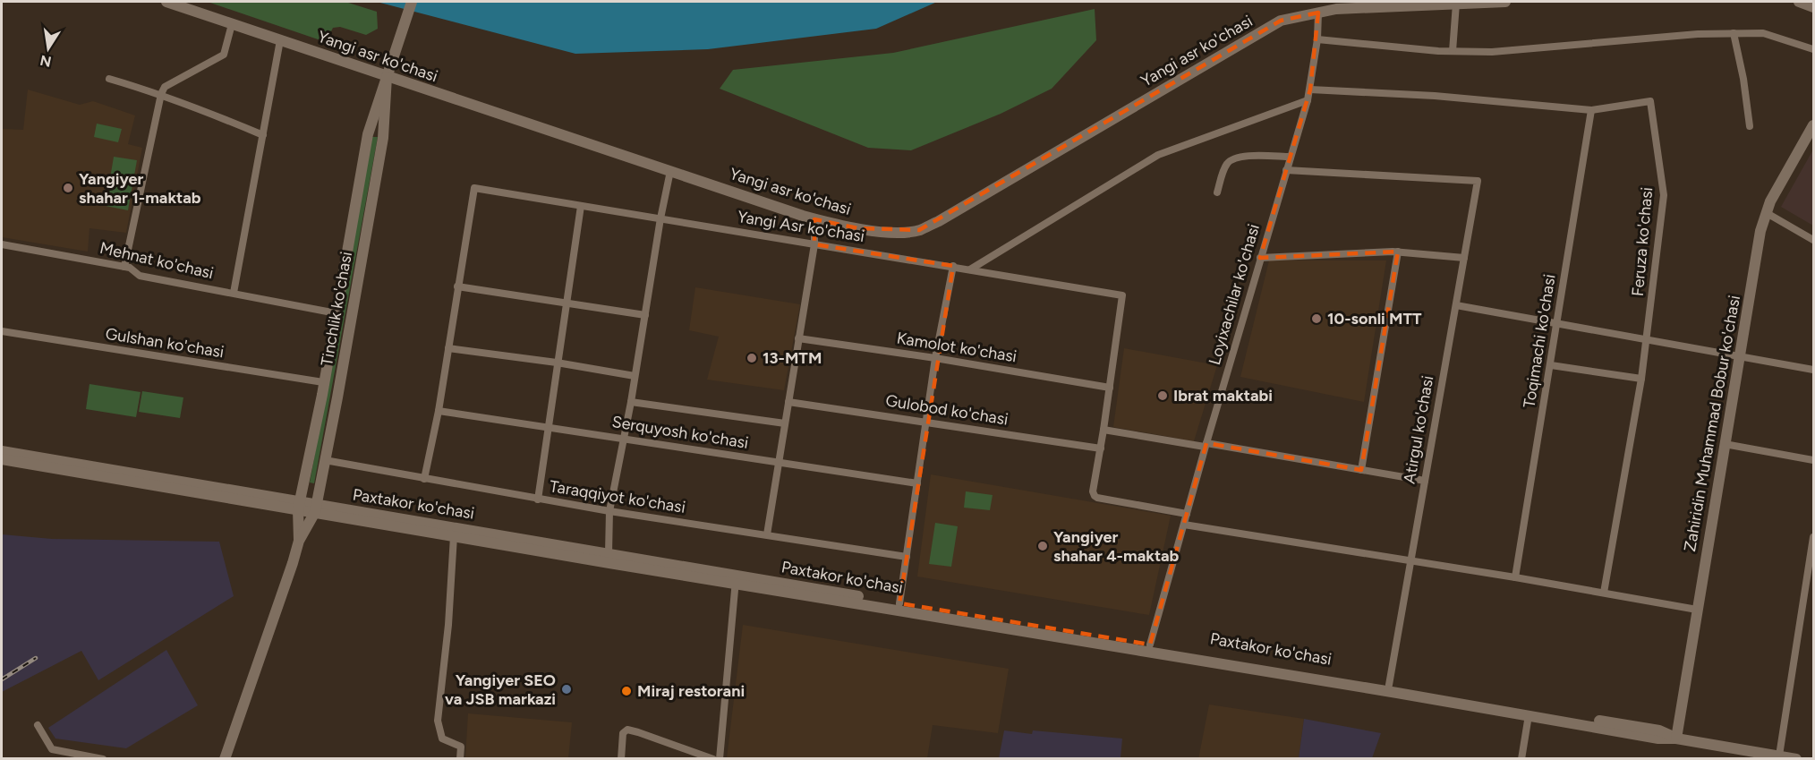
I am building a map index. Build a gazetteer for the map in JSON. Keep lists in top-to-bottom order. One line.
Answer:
{"streets":{"main road":["Yangi asr ko'chasi","Tinchlik ko'chasi","Zahiridin Muhammad Bobur ko'chasi","Paxtakor ko'chasi"],"street":["Yangi Asr ko'chasi","Feruza ko'chasi","Mehnat ko'chasi","Loyixachilar ko'chasi","Toqimachi ko'chasi","Gulshan ko'chasi","Kamolot ko'chasi","Gulobod ko'chasi","Atirgul ko'chasi","Serquyosh ko'chasi","Taraqqiyot ko'chasi"]},"crossings":[["Yangi asr ko'chasi","Loyixachilar ko'chasi"],["Yangi asr ko'chasi","Tinchlik ko'chasi"],["Yangi Asr ko'chasi","Kamolot ko'chasi"],["Feruza ko'chasi","Loyixachilar ko'chasi"],["Feruza ko'chasi","Toqimachi ko'chasi"],["Mehnat ko'chasi","Tinchlik ko'chasi"],["Loyixachilar ko'chasi","Atirgul ko'chasi"],["Loyixachilar ko'chasi","Paxtakor ko'chasi"],["Tinchlik ko'chasi","Gulshan ko'chasi"],["Tinchlik ko'chasi","Taraqqiyot ko'chasi"],["Tinchlik ko'chasi","Paxtakor ko'chasi"],["Zahiridin Muhammad Bobur ko'chasi","Paxtakor ko'chasi"],["Atirgul ko'chasi","Paxtakor ko'chasi"]],"places":["Yangiyer shahar 1-maktab","10-sonli MTT","13-MTM","Ibrat maktabi","Yangiyer shahar 4-maktab","Yangiyer SEO va JSB markazi","Miraj restorani"],"north":"bottom"}
